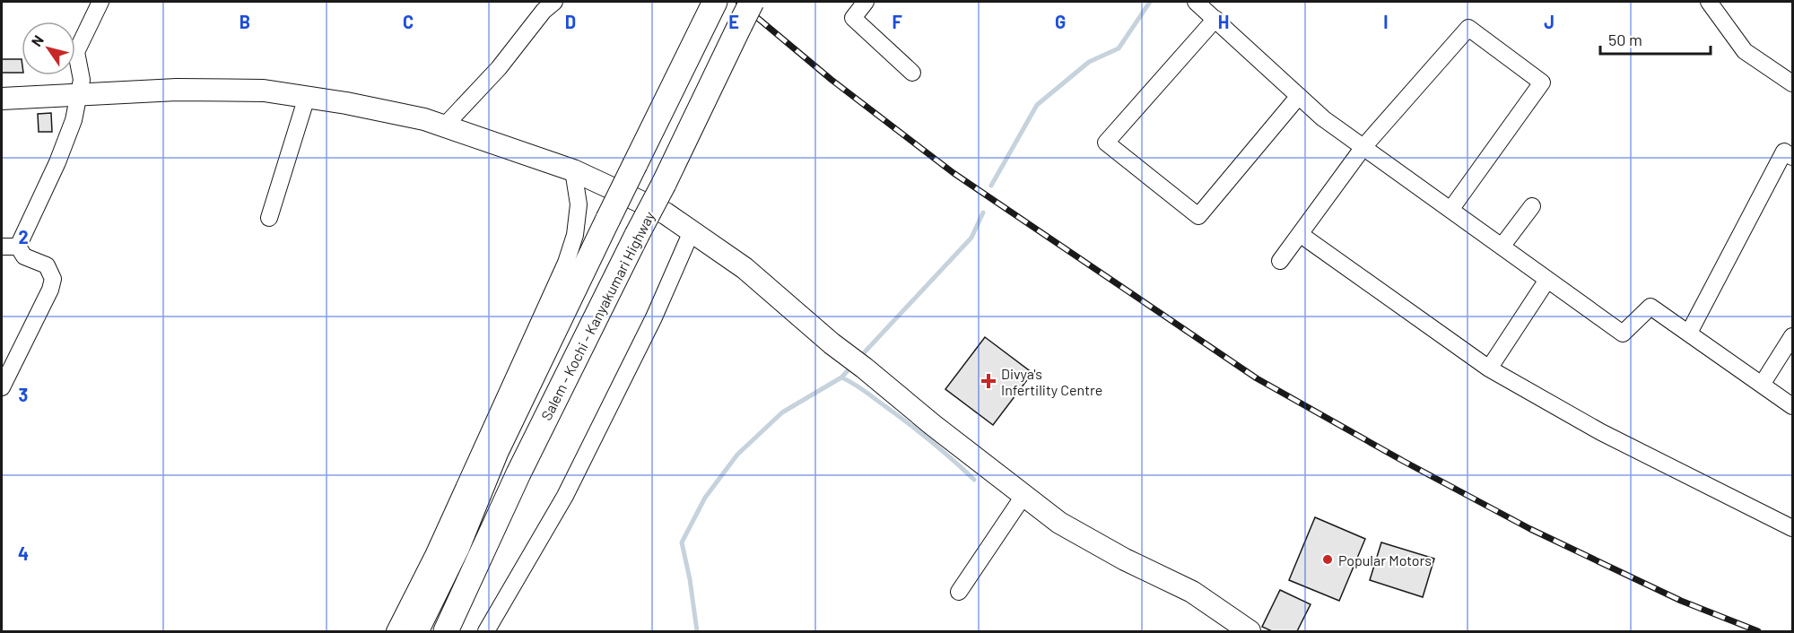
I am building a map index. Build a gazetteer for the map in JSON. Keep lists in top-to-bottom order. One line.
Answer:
{"streets":{"highway":["Salem - Kochi - Kanyakumari Highway"]},"places":{"health":["Divya's Infertility Centre"],"other":["Popular Motors"]},"scale_bar":"50 m","north":"top left","grid":{"columns":["B","C","D","E","F","G","H","I","J"],"rows":["2","3","4"]}}
